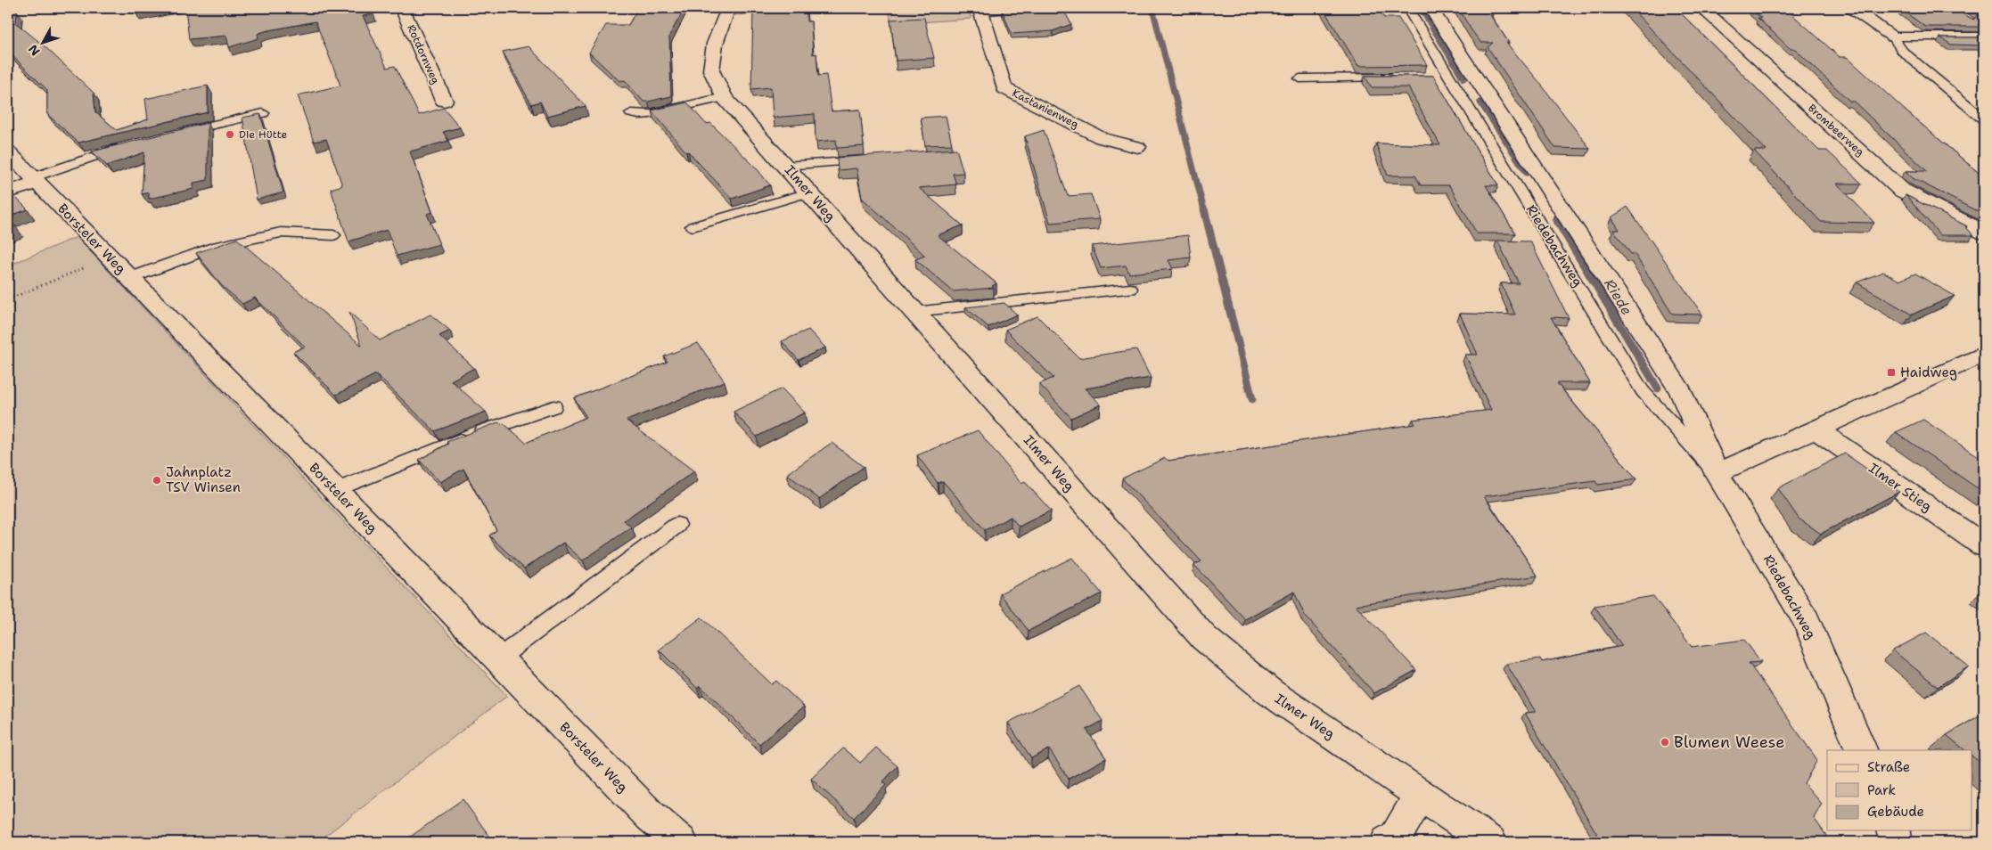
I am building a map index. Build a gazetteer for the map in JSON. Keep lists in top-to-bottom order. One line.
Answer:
{"streets":{"street":["Rotdornweg","Kastanienweg","Brombeerweg","Ilmer Weg","Borsteler Weg","Riedebachweg","Ilmer Stieg"]},"water":["Riede"],"places":{"other":["Die Hütte","Jahnplatz TSV Winsen","Blumen Weese"],"transit":["Haidweg"]},"legend":["Straße","Park","Gebäude"],"north":"bottom left"}
